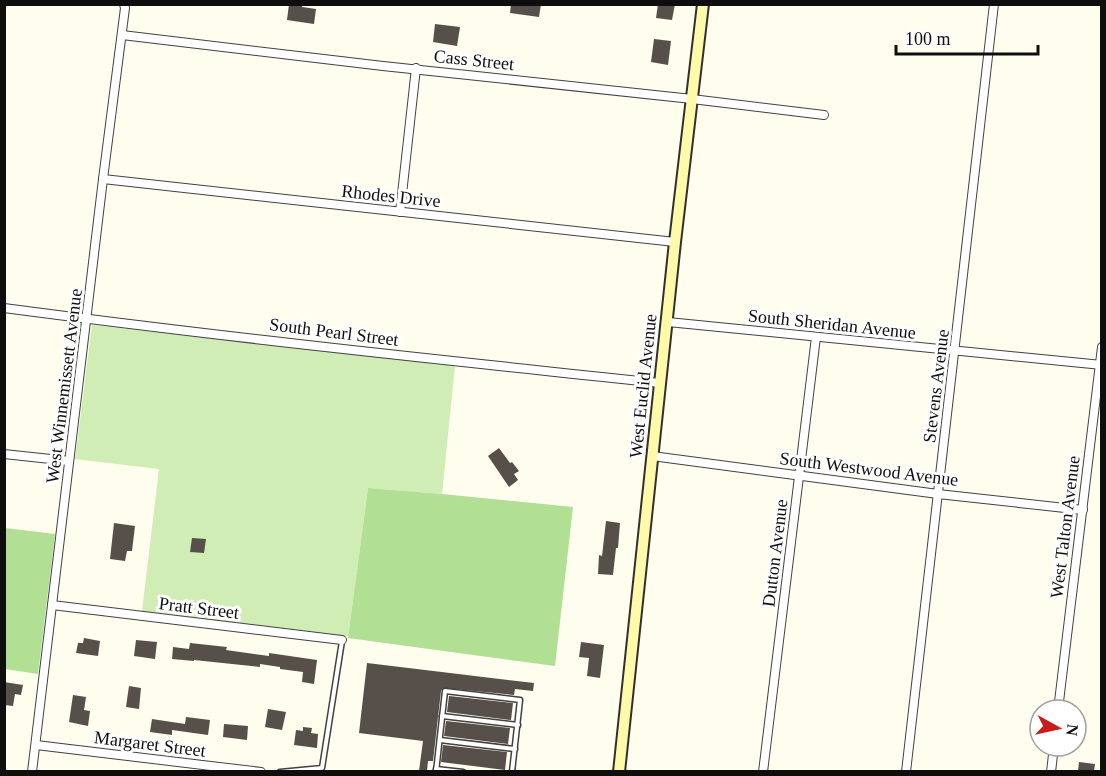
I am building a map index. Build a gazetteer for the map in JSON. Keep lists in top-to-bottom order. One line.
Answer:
{"streets":{"street":["Cass Street","Rhodes Drive","South Sheridan Avenue","South Pearl Street","West Winnemissett Avenue","West Euclid Avenue","Stevens Avenue","South Westwood Avenue","West Talton Avenue","Dutton Avenue","Pratt Street","Margaret Street"]},"crossings":[["Cass Street","West Winnemissett Avenue"],["Cass Street","West Euclid Avenue"],["Rhodes Drive","West Winnemissett Avenue"],["Rhodes Drive","West Euclid Avenue"],["South Sheridan Avenue","West Euclid Avenue"],["South Sheridan Avenue","Stevens Avenue"],["South Sheridan Avenue","West Talton Avenue"],["South Sheridan Avenue","Dutton Avenue"],["South Pearl Street","West Winnemissett Avenue"],["South Pearl Street","West Euclid Avenue"],["West Winnemissett Avenue","Pratt Street"],["West Winnemissett Avenue","Margaret Street"],["West Euclid Avenue","South Westwood Avenue"],["Stevens Avenue","South Westwood Avenue"],["South Westwood Avenue","West Talton Avenue"],["South Westwood Avenue","Dutton Avenue"]],"scale_bar":"100 m","north":"right"}
